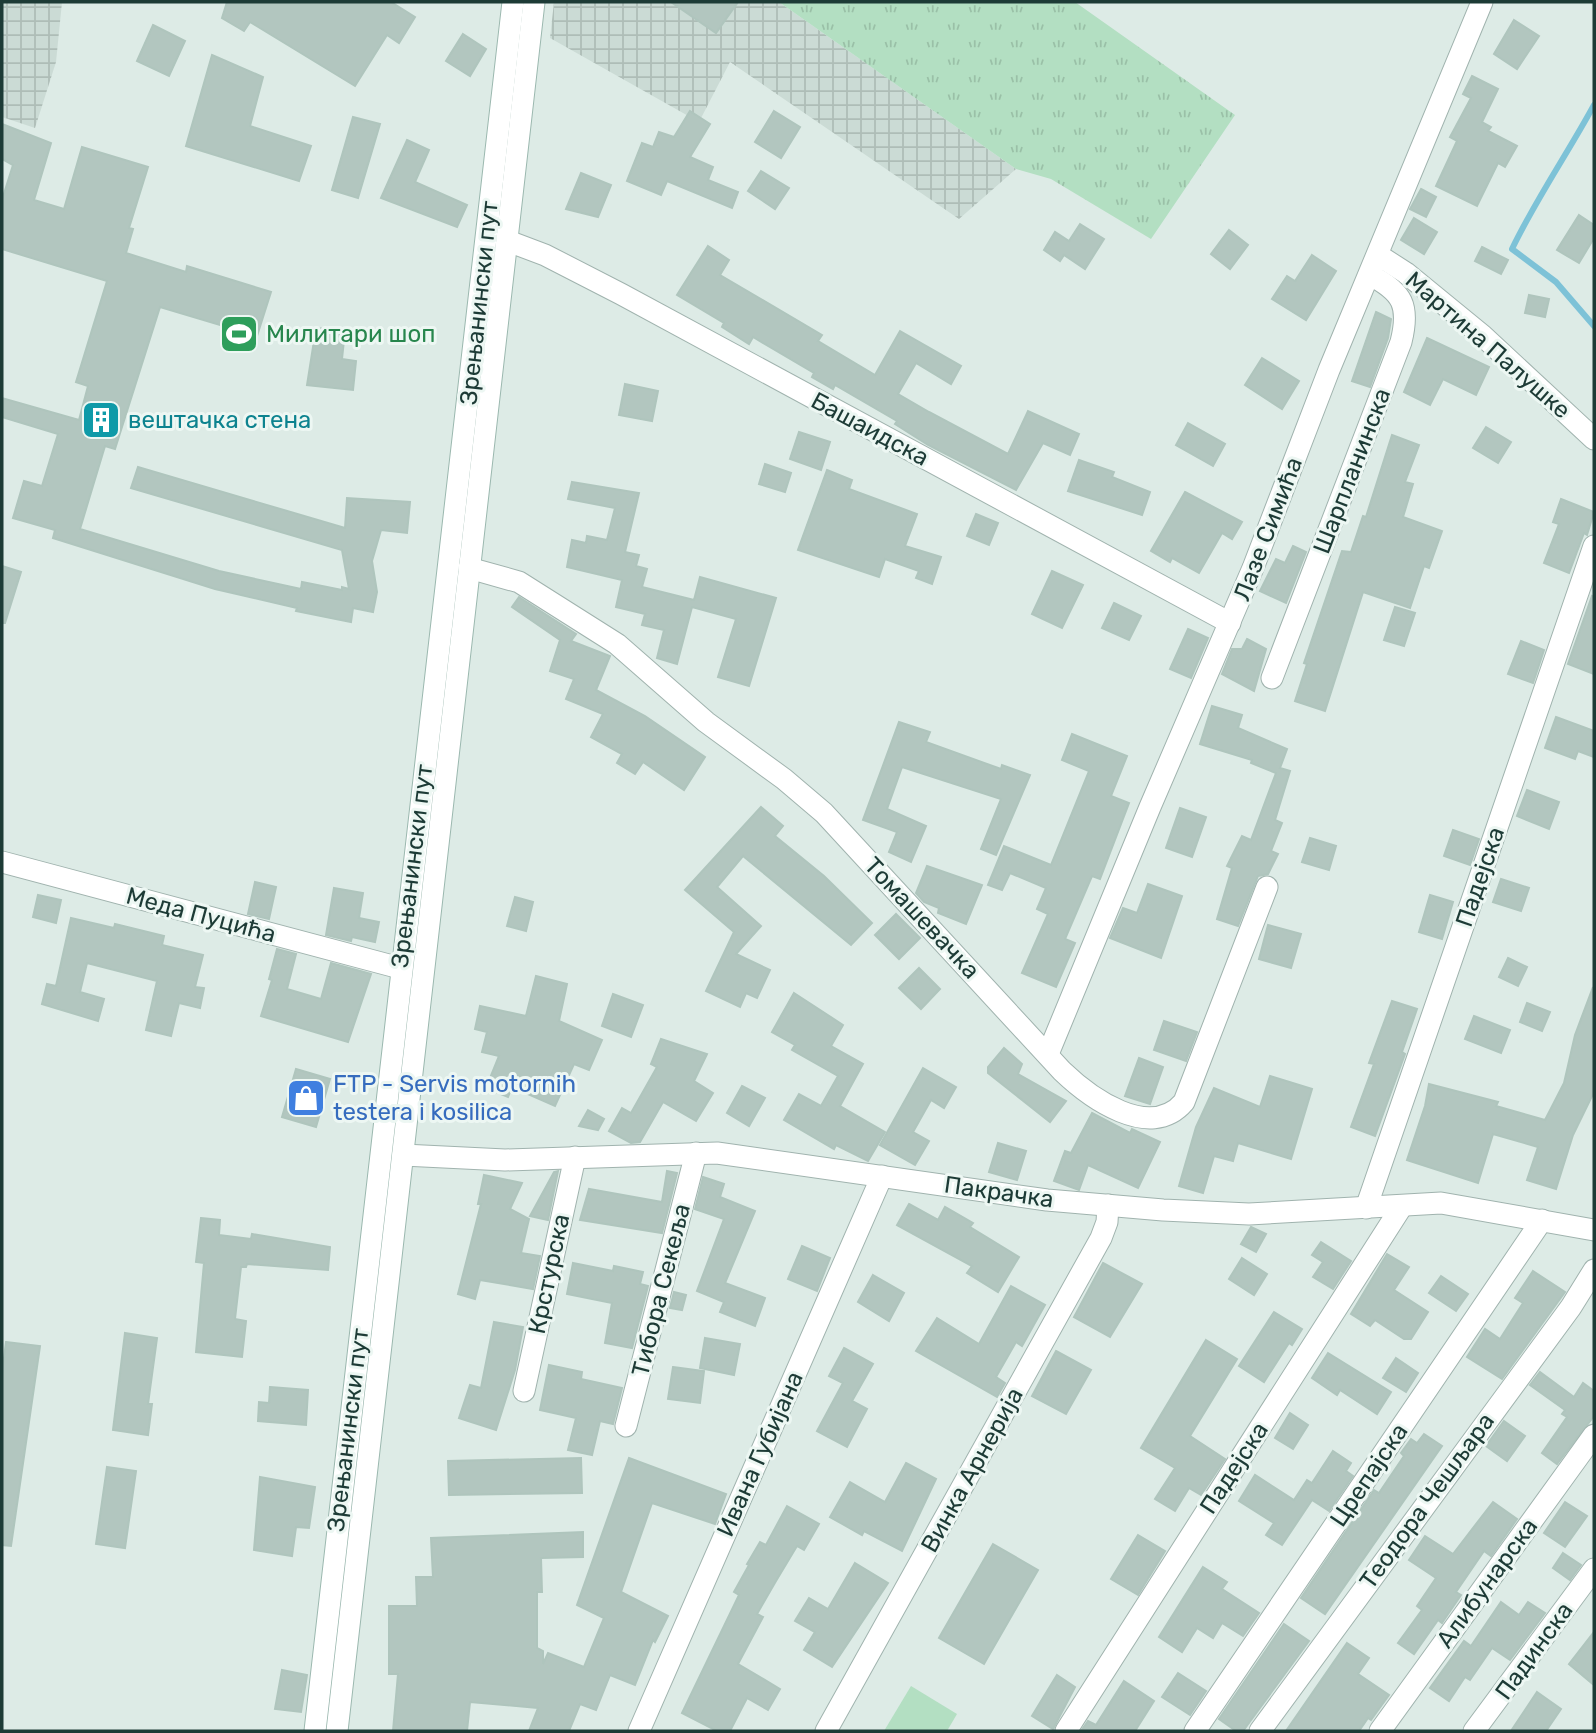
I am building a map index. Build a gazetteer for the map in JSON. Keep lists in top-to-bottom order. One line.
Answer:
{"streets":{"street":["Зрењанински пут","Мартина Палушке","Башаидска","Шарпланинска","Лазе Симића","Падејска","Меда Пуцића","Томашевачка","Пакрачка","Крстурска","Тибора Секеља","Ивана Губијана","Винка Арнерија","Црепајска","Теодора Чешљара","Алибунарска","Падинска"]},"crossings":[["Зрењанински пут","Башаидска"],["Зрењанински пут","Меда Пуцића"],["Зрењанински пут","Томашевачка"],["Зрењанински пут","Пакрачка"],["Мартина Палушке","Шарпланинска"],["Мартина Палушке","Лазе Симића"],["Башаидска","Лазе Симића"],["Шарпланинска","Лазе Симића"],["Лазе Симића","Томашевачка"],["Падејска","Пакрачка"],["Пакрачка","Крстурска"],["Пакрачка","Тибора Секеља"],["Пакрачка","Ивана Губијана"],["Пакрачка","Винка Арнерија"],["Пакрачка","Црепајска"]],"places":{"sports":["Милитари шоп"],"building":["вештачка стена"],"shop":["FTP - Servis motornih testera i kosilica"]}}
